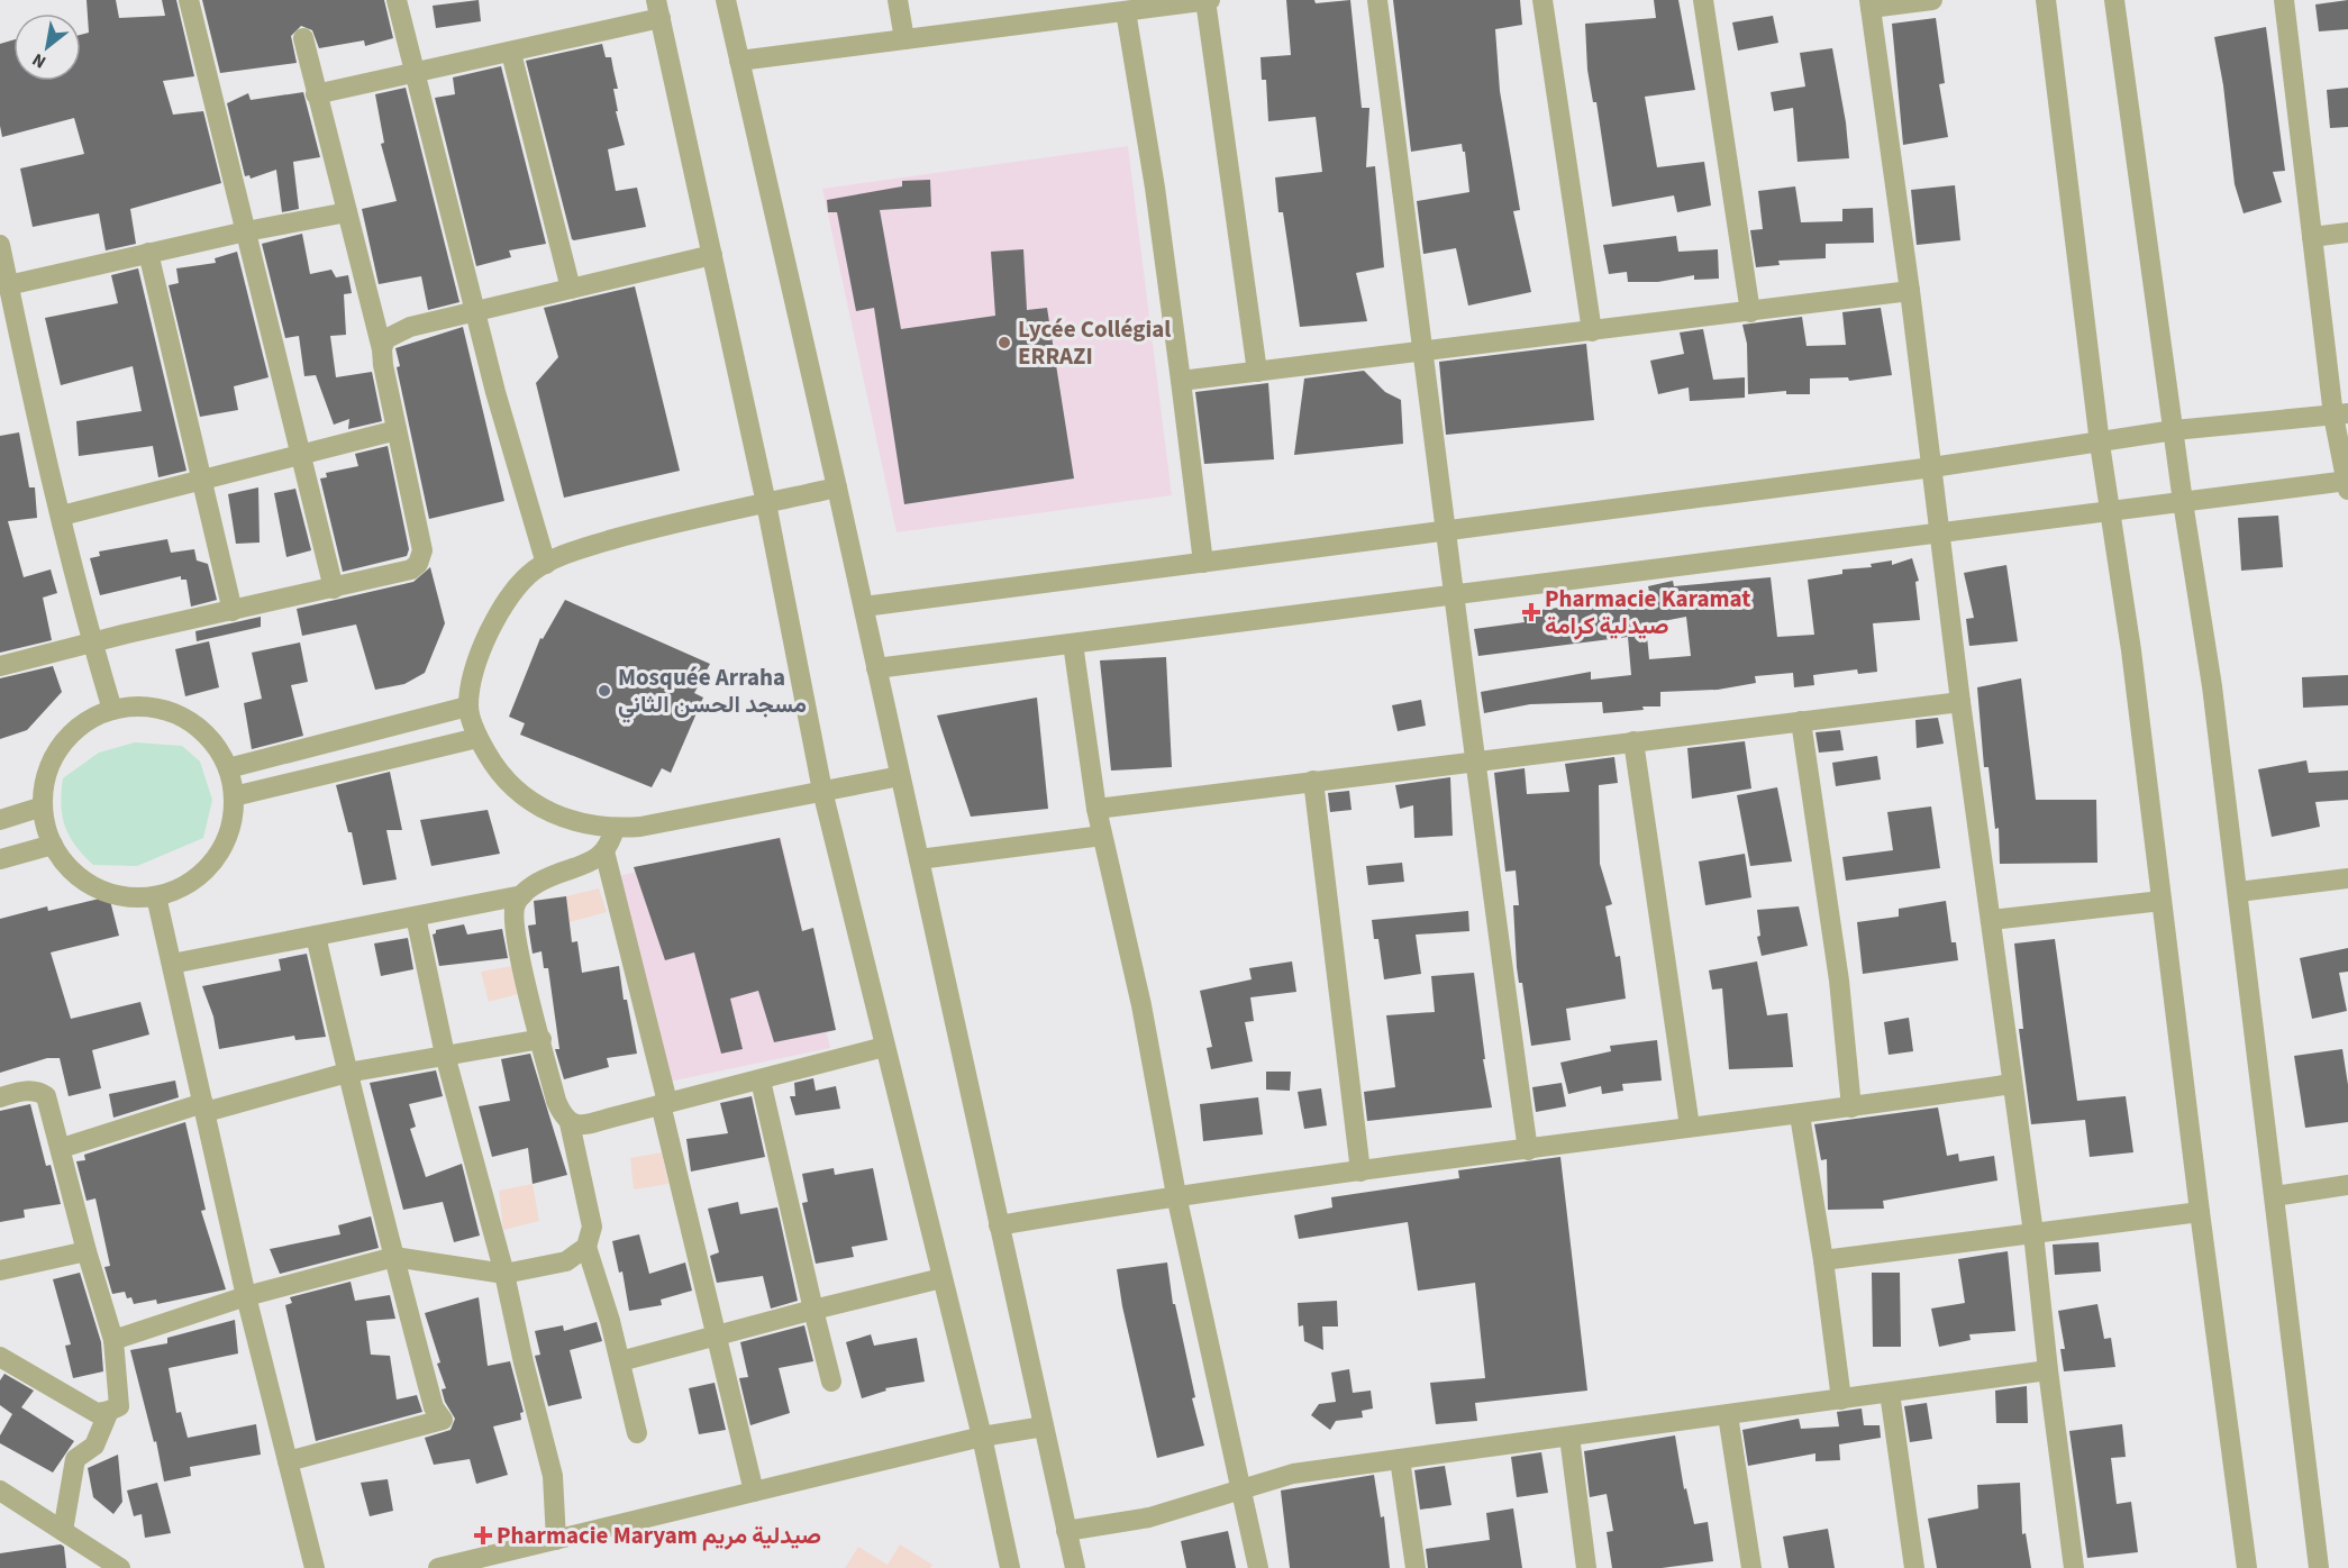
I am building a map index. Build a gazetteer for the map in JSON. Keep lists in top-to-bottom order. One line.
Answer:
{"places":{"other":["Lycée Collégial ERRAZI","Mosquée Arraha مسجد الحسن الثاني"],"health":["Pharmacie Karamat صيدلية كرامة","Pharmacie Maryam صيدلية مريم"]},"north":"bottom left"}
